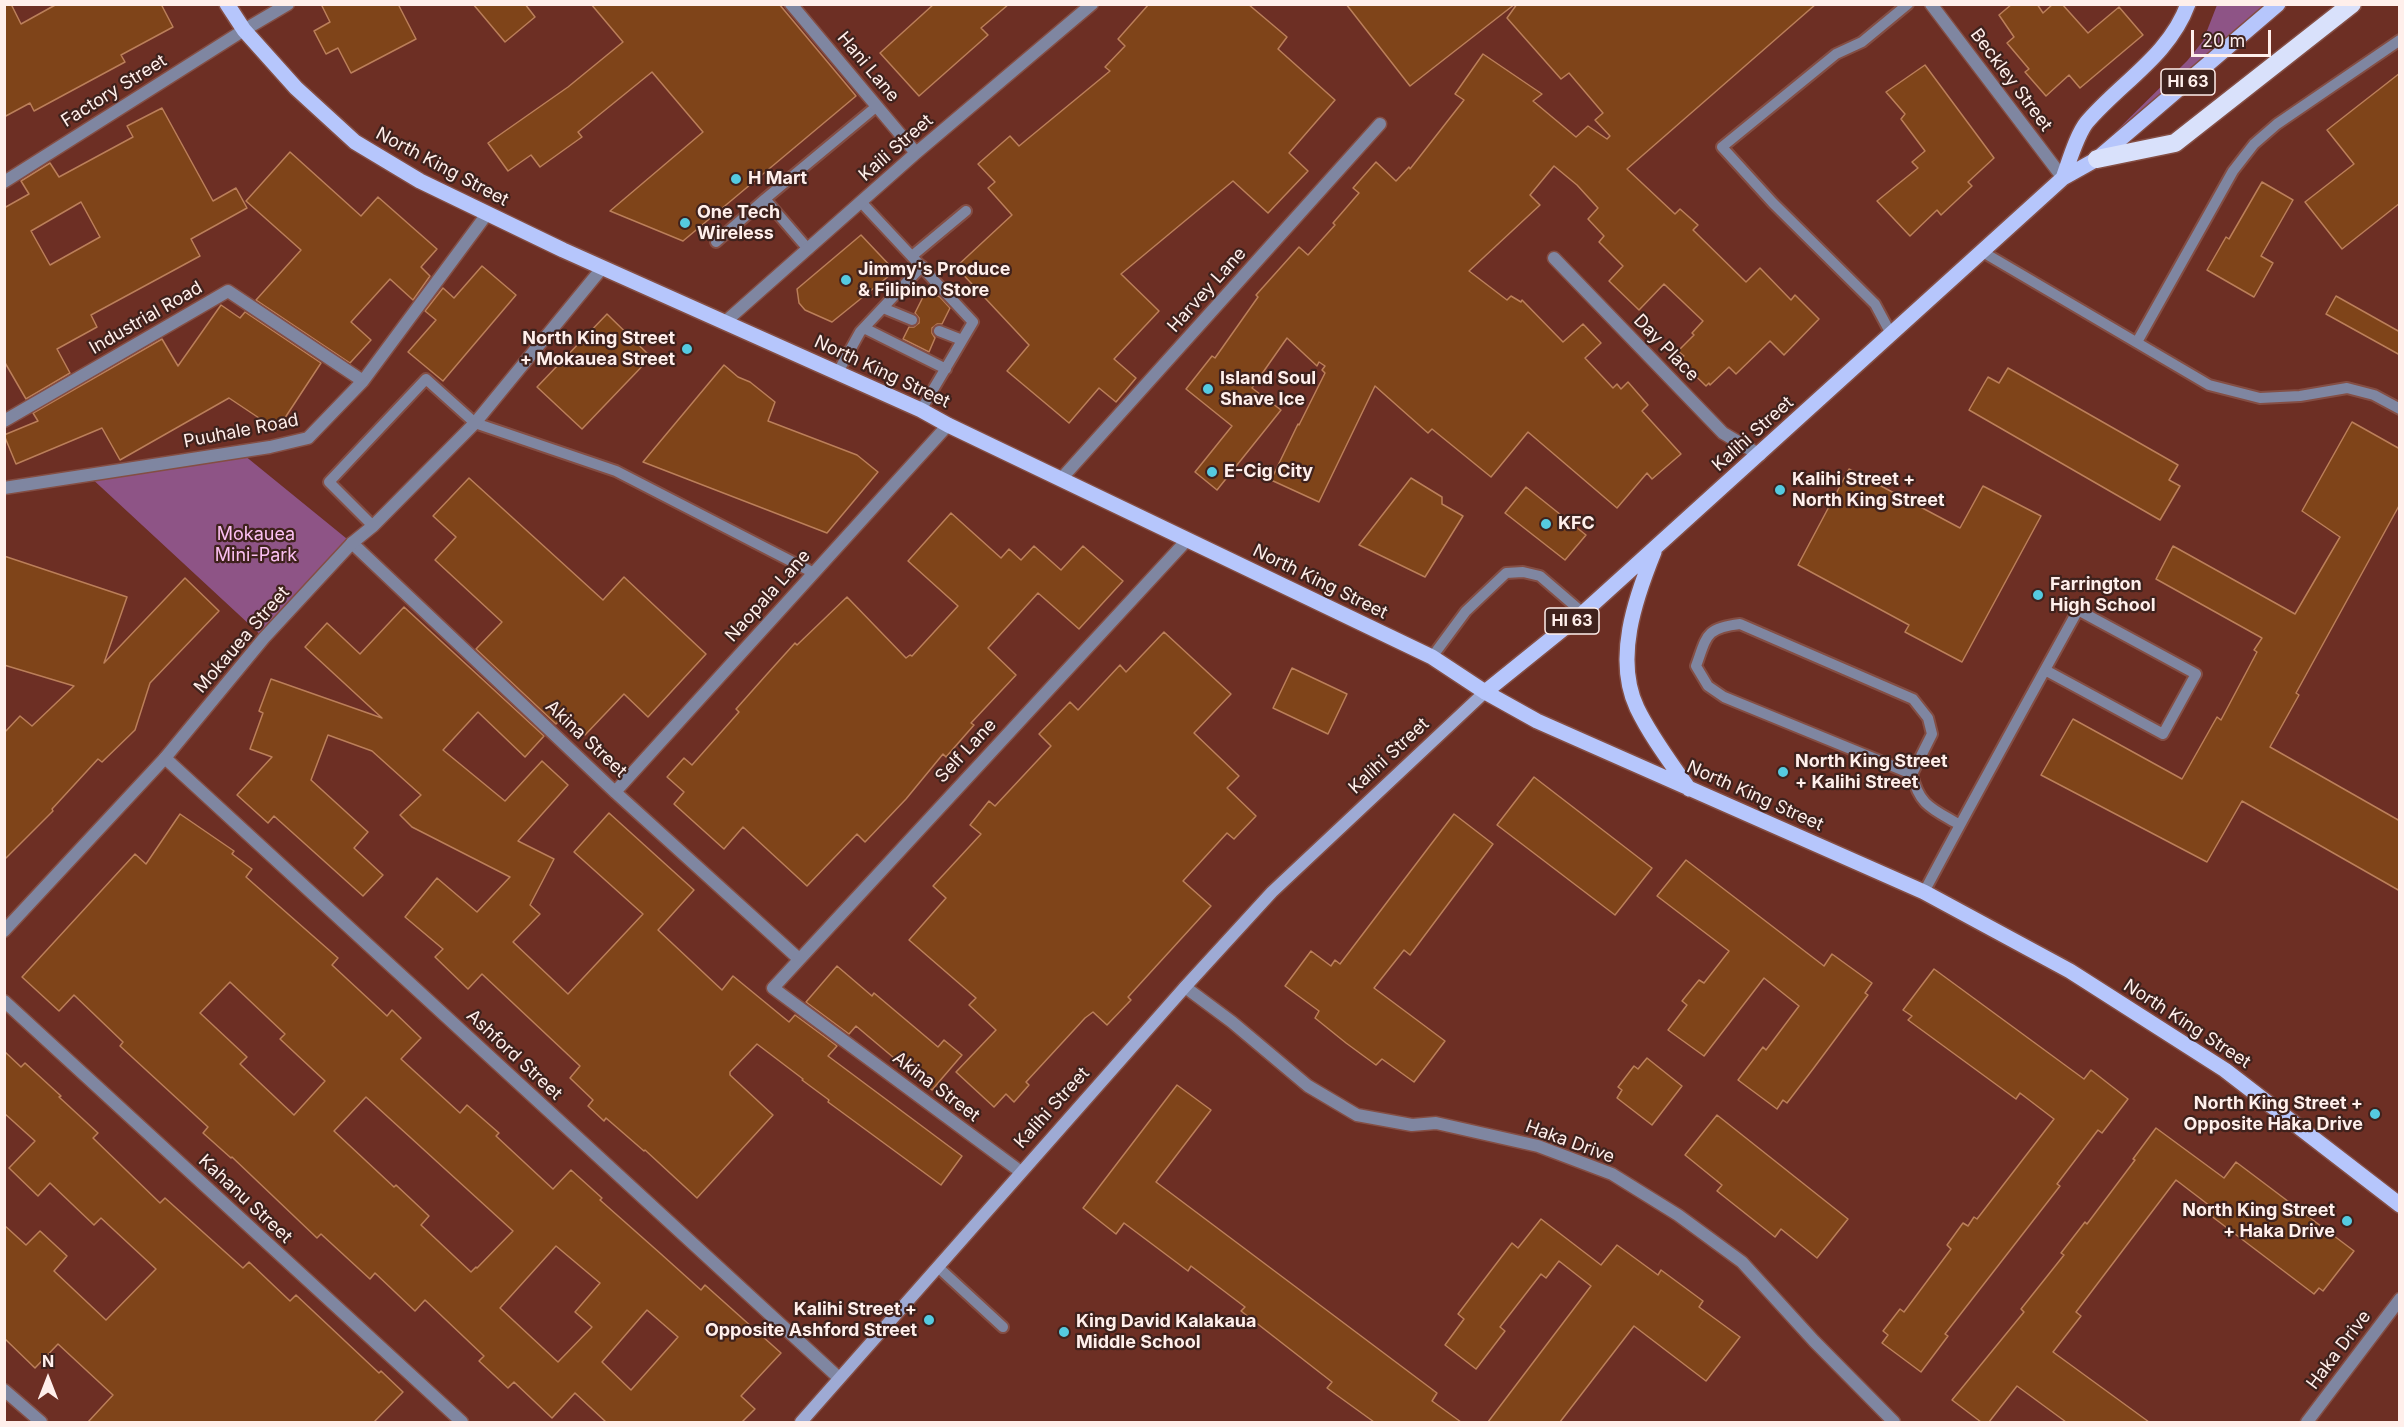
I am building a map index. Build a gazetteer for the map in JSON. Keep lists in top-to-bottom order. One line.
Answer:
{"streets":{"main road":["HI 63","North King Street","Kalihi Street"],"street":["Hani Lane","Beckley Street","Factory Street","Kaili Street","Harvey Lane","Industrial Road","Day Place","Puuhale Road","Naopala Lane","Mokauea Street","Akina Street","Self Lane","Ashford Street","Haka Drive","Kahanu Street"]},"crossings":[["Hani Lane","Kaili Street"],["Beckley Street","HI 63"],["Beckley Street","Kalihi Street"],["HI 63","Kalihi Street"],["Factory Street","North King Street"],["Kaili Street","North King Street"],["North King Street","Harvey Lane"],["North King Street","Puuhale Road"],["North King Street","Kalihi Street"],["North King Street","Naopala Lane"],["North King Street","Mokauea Street"],["North King Street","Self Lane"],["Industrial Road","Puuhale Road"],["Day Place","Kalihi Street"],["Kalihi Street","Akina Street"],["Kalihi Street","Ashford Street"],["Kalihi Street","Haka Drive"],["Naopala Lane","Akina Street"],["Mokauea Street","Akina Street"],["Mokauea Street","Ashford Street"],["Akina Street","Self Lane"]],"parks":["Mokauea Mini-Park"],"places":["H Mart","One Tech Wireless","Jimmy's Produce & Filipino Store","North King Street + Mokauea Street","Island Soul Shave Ice","E-Cig City","Kalihi Street + North King Street","KFC","Farrington High School","North King Street + Kalihi Street","North King Street + Opposite Haka Drive","North King Street + Haka Drive","Kalihi Street + Opposite Ashford Street","King David Kalakaua Middle School"],"scale_bar":"20 m","north":"top"}
